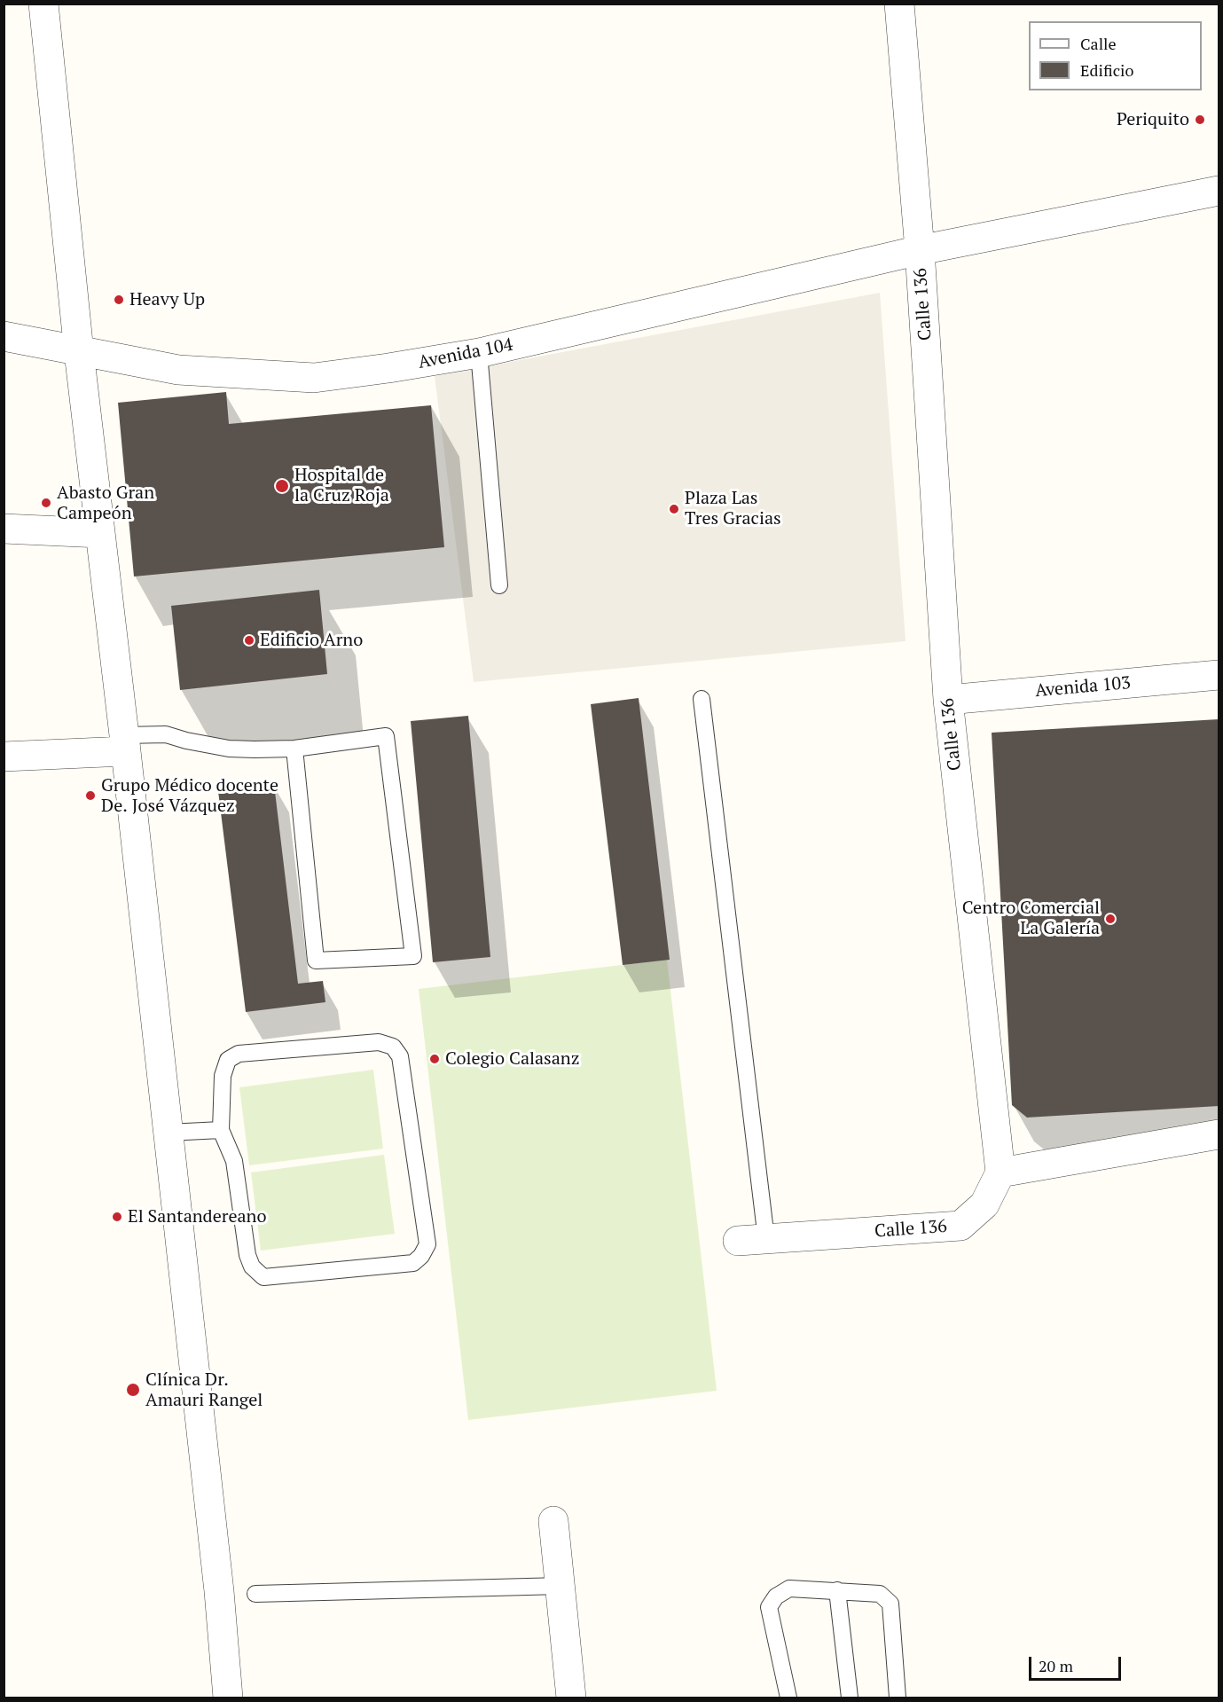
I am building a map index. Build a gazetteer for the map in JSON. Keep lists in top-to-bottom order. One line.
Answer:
{"streets":{"street":["Calle 136","Avenida 104","Avenida 103"]},"crossings":[["Calle 136","Avenida 104"],["Calle 136","Avenida 103"]],"places":["Periquito","Heavy Up","Hospital de la Cruz Roja","Abasto Gran Campeón","Plaza Las Tres Gracias","Edificio Arno","Grupo Médico docente De. José Vázquez","Centro Comercial La Galería","Colegio Calasanz","El Santandereano","Clínica Dr. Amauri Rangel"],"legend":["Calle","Edificio"],"scale_bar":"20 m"}
